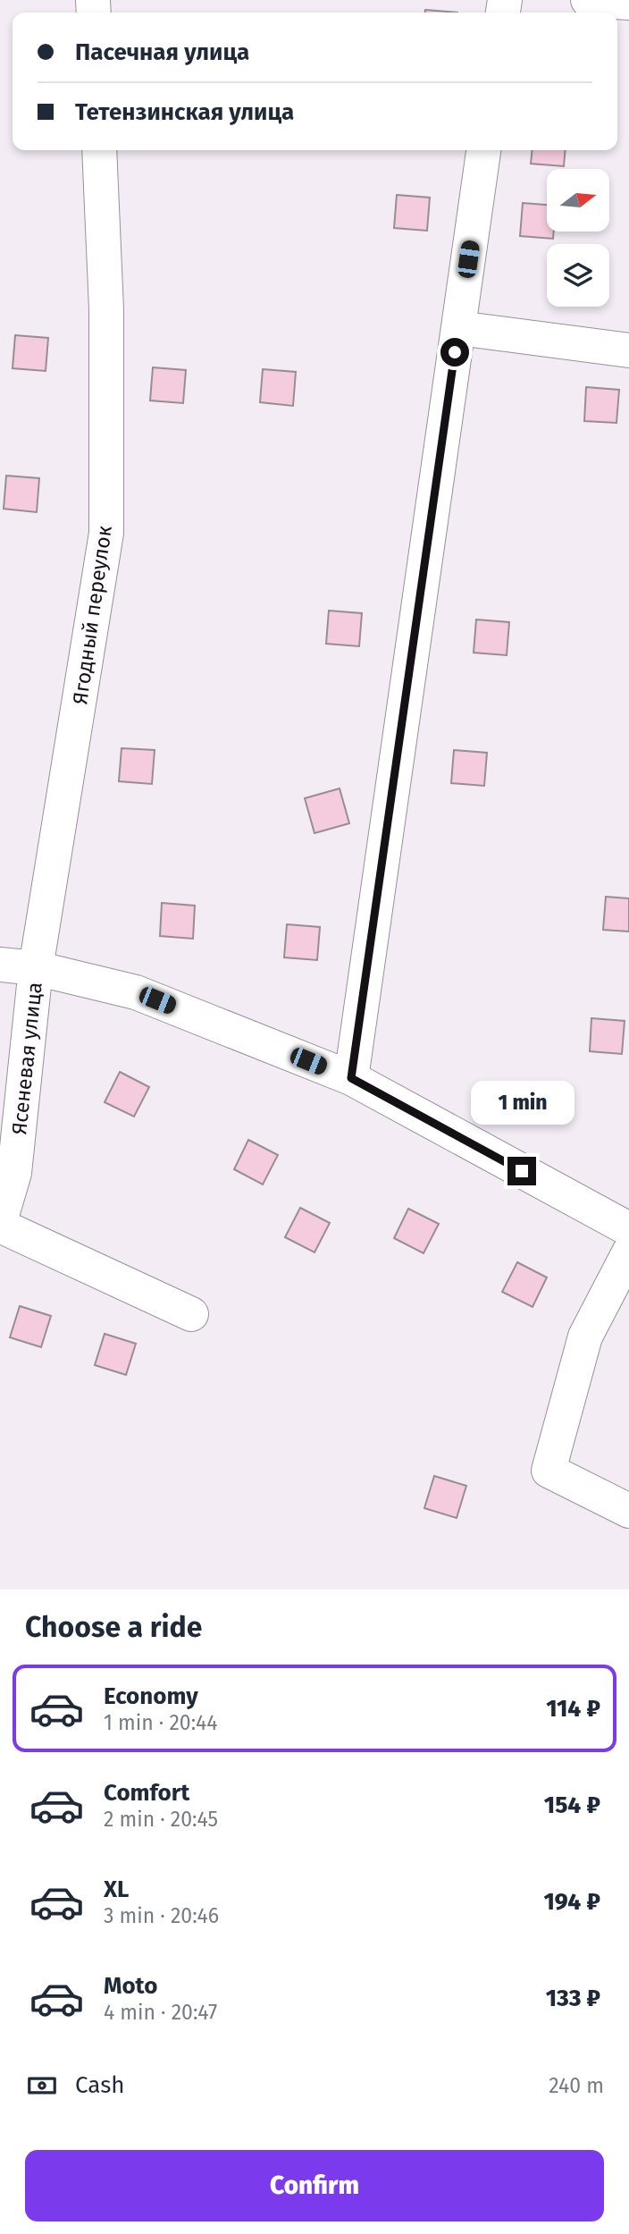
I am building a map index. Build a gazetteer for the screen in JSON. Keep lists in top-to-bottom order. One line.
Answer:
{"streets":{"street":["Ягодный переулок","Ясеневая улица"]},"crossings":[["Ягодный переулок","Ясеневая улица"]],"north":"right","page":{"banner":["Пасечная улица","Тетензинская улица"],"bubble":"1 min","heading":"Choose a ride","list":[{"name":"Economy","note":"1 min · 20:44","value":"114 ₽"},{"name":"Comfort","note":"2 min · 20:45","value":"154 ₽"},{"name":"XL","note":"3 min · 20:46","value":"194 ₽"},{"name":"Moto","note":"4 min · 20:47","value":"133 ₽"}],"pay":["Cash","240 m"],"buttons":"Confirm"}}
